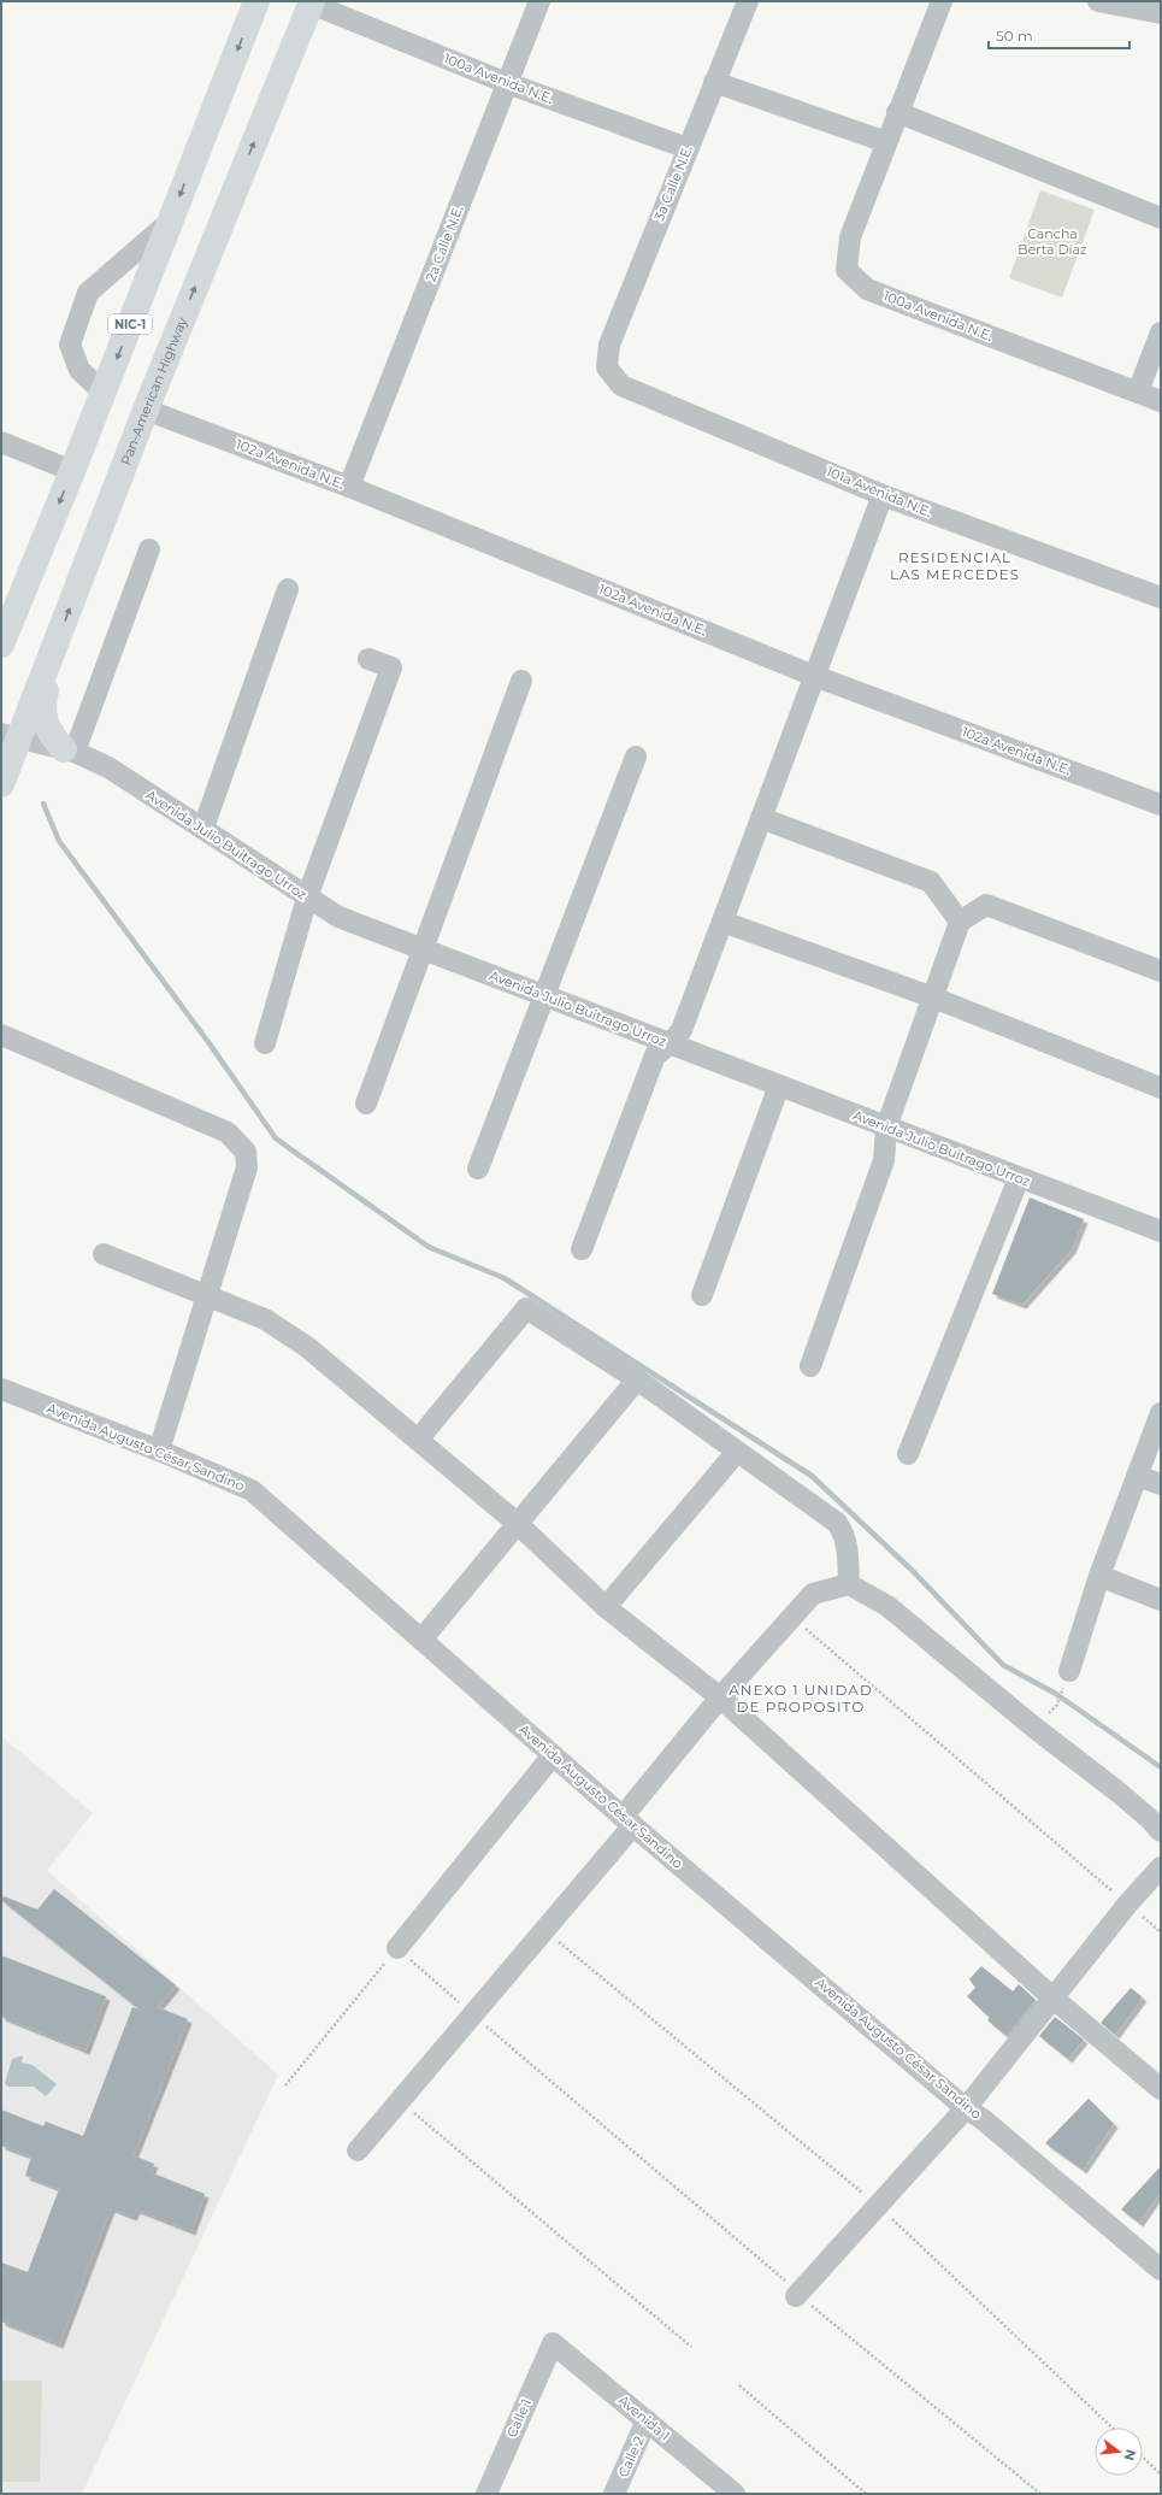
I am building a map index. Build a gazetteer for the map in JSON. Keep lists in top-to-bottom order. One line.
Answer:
{"streets":{"highway":["NIC-1","Pan-American Highway"],"street":["100a Avenida N.E.","3a Calle N.E.","2a Calle N.E.","102a Avenida N.E.","101a Avenida N.E.","Avenida Julio Buitrago Urroz","Avenida Augusto César Sandino","Calle 1","Avenida 1","Calle 2"]},"crossings":[["100a Avenida N.E.","3a Calle N.E."],["100a Avenida N.E.","2a Calle N.E."],["100a Avenida N.E.","Pan-American Highway"],["3a Calle N.E.","101a Avenida N.E."],["2a Calle N.E.","102a Avenida N.E."],["Pan-American Highway","102a Avenida N.E."],["Pan-American Highway","Avenida Julio Buitrago Urroz"],["Calle 1","Avenida 1"],["Avenida 1","Calle 2"]],"districts":["RESIDENCIAL LAS MERCEDES","ANEXO 1 UNIDAD DE PROPOSITO"],"parks":["Cancha Berta Díaz"],"scale_bar":"50 m","north":"right"}
